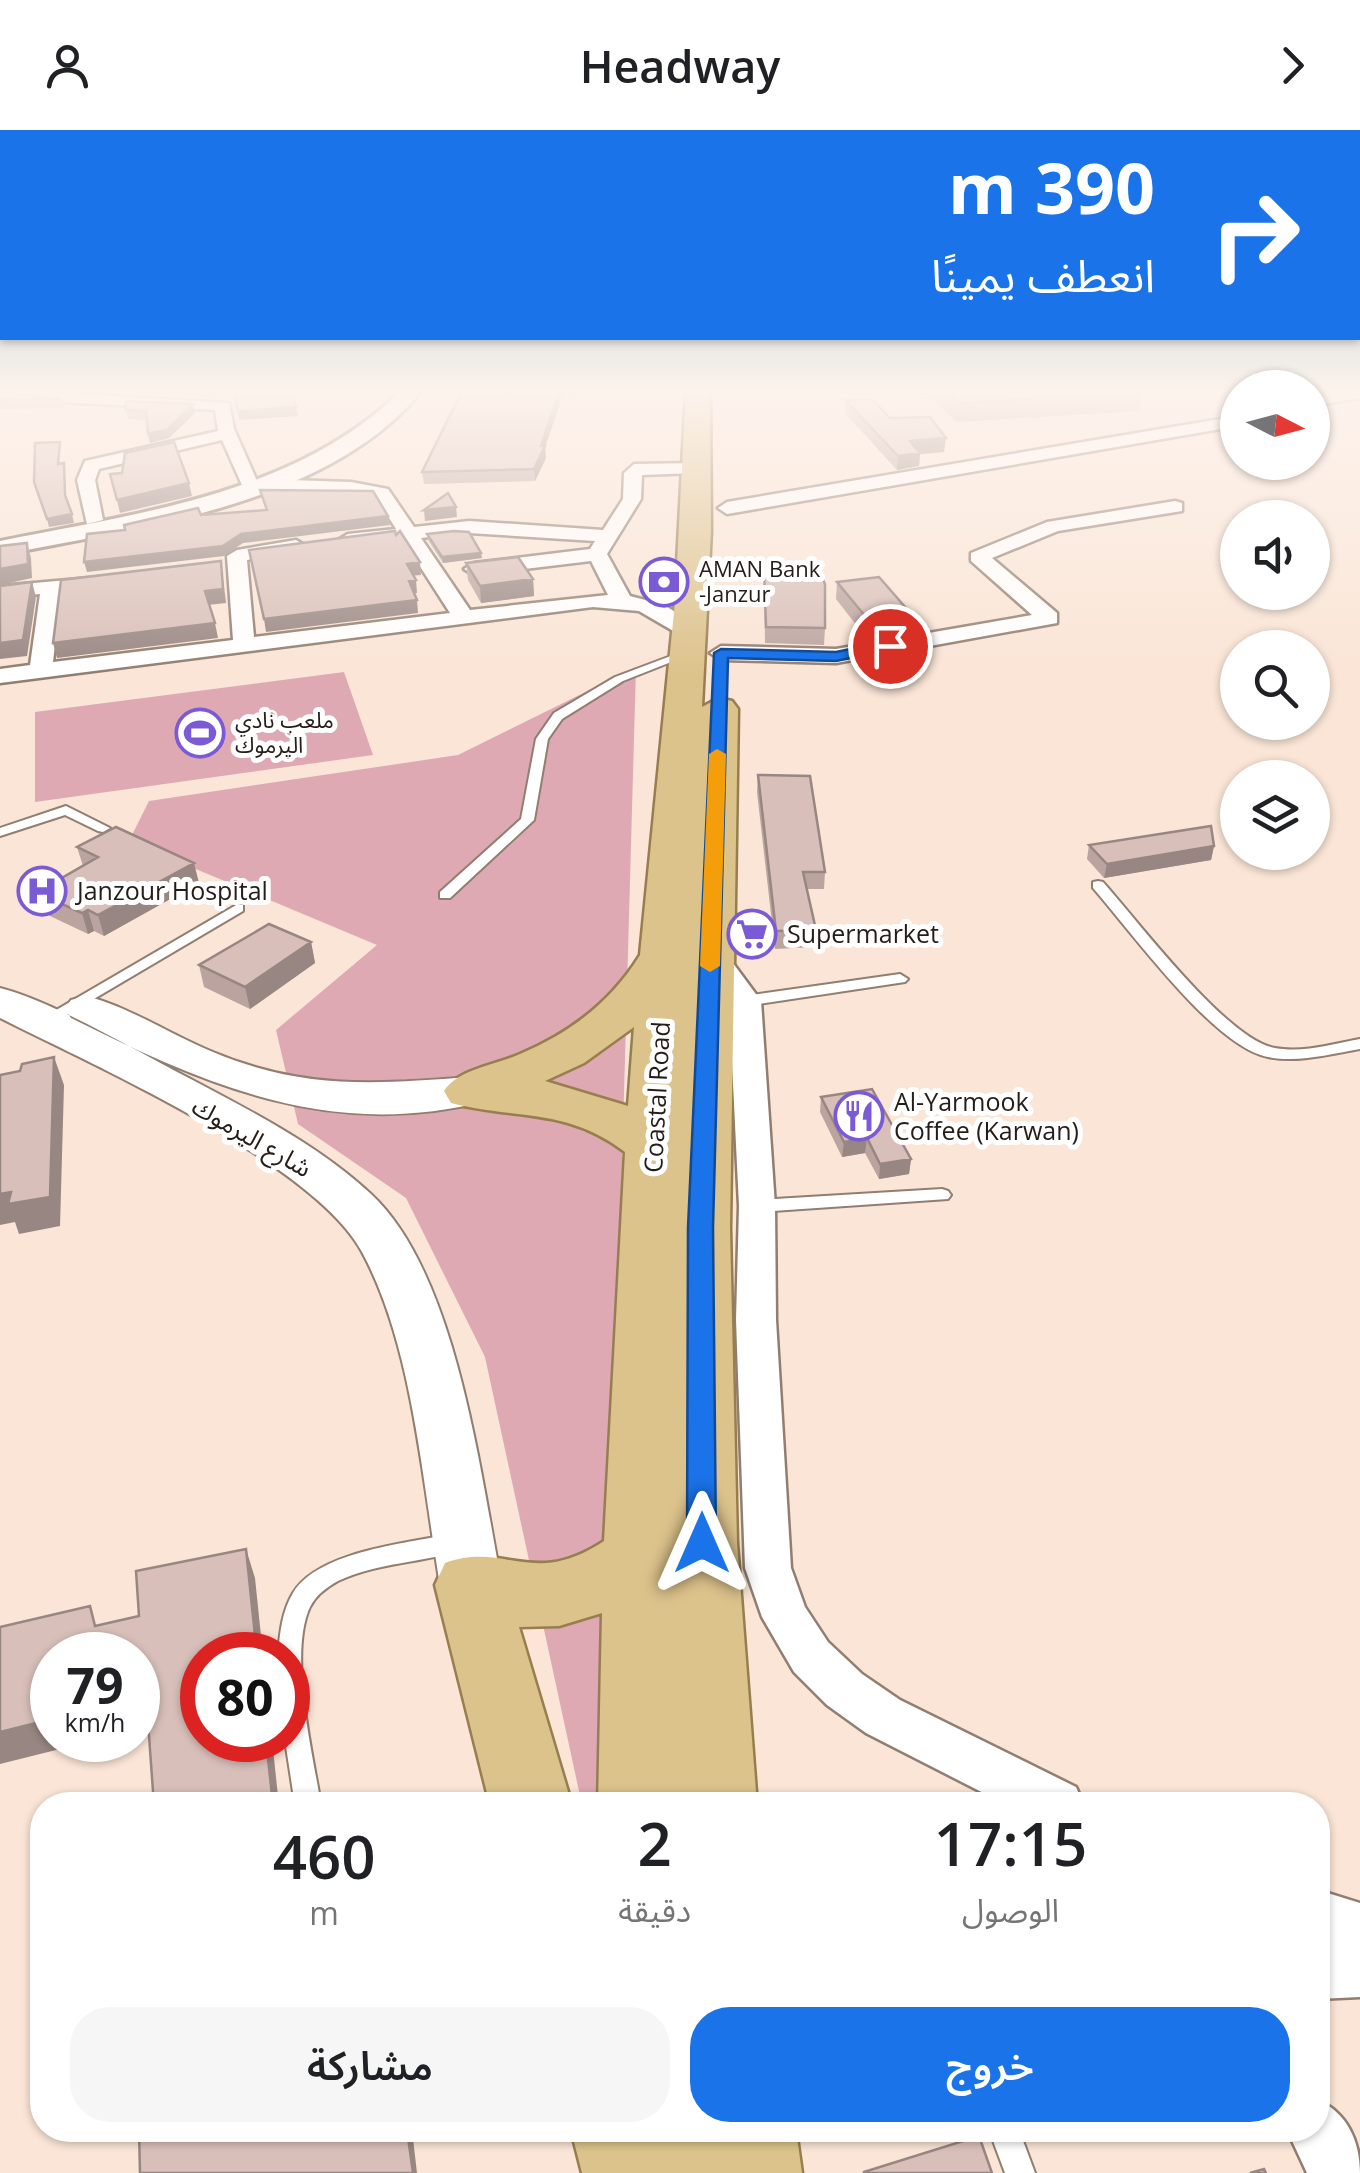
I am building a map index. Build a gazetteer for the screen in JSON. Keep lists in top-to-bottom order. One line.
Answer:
{"streets":{"highway":["Coastal Road"],"main road":["شارع اليرموك"]},"places":{"bank":["AMAN Bank -Janzur"],"sports":["ملعب نادي اليرموك"],"hospital":["Janzour Hospital"],"supermarket":["Supermarket"],"restaurant":["Al-Yarmook Coffee (Karwan)"]},"north":"right","page":{"header":"Headway","turn":["390 m","انعطف يمينًا"],"speed":"79 km/h","limit":"80","eta":["17:15","الوصول","2","دقيقة","460","m"],"buttons":["خروج","مشاركة"]}}
